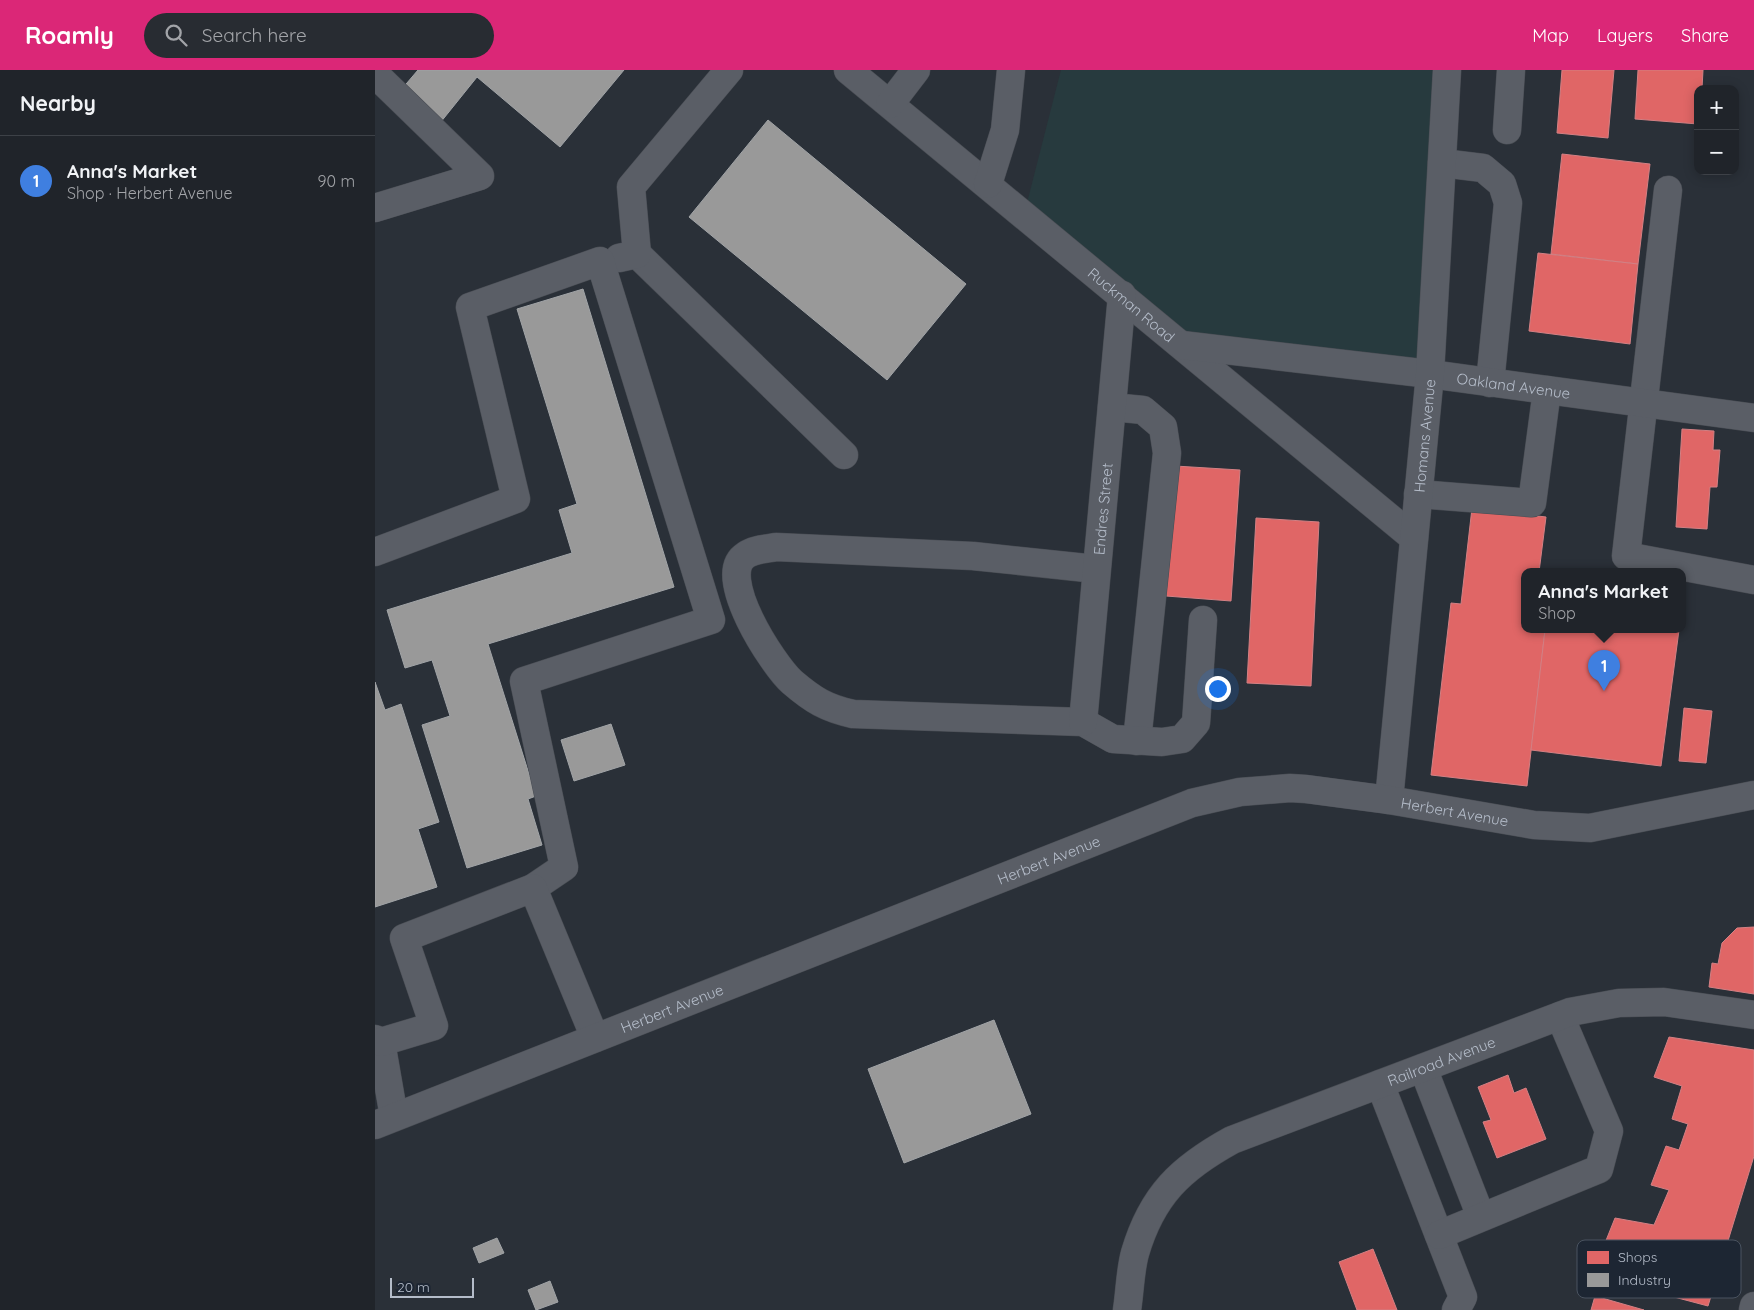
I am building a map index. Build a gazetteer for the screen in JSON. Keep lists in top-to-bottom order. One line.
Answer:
{"streets":{"street":["Ruckman Road","Oakland Avenue","Homans Avenue","Endres Street","Herbert Avenue","Railroad Avenue"]},"crossings":[["Ruckman Road","Oakland Avenue"],["Ruckman Road","Homans Avenue"],["Ruckman Road","Endres Street"],["Oakland Avenue","Homans Avenue"],["Homans Avenue","Herbert Avenue"]],"legend":["Shops","Industry"],"scale_bar":"20 m","page":{"header":"Roamly","search":"Search here","nav":["Map","Layers","Share"],"heading":"Nearby","map_buttons":["+","−"],"list":[{"mark":"1","name":"Anna's Market","note":"Shop · Herbert Avenue","value":"90 m"}],"popup":["Anna's Market","Shop"],"pins":"1","scale":"20 m"}}
